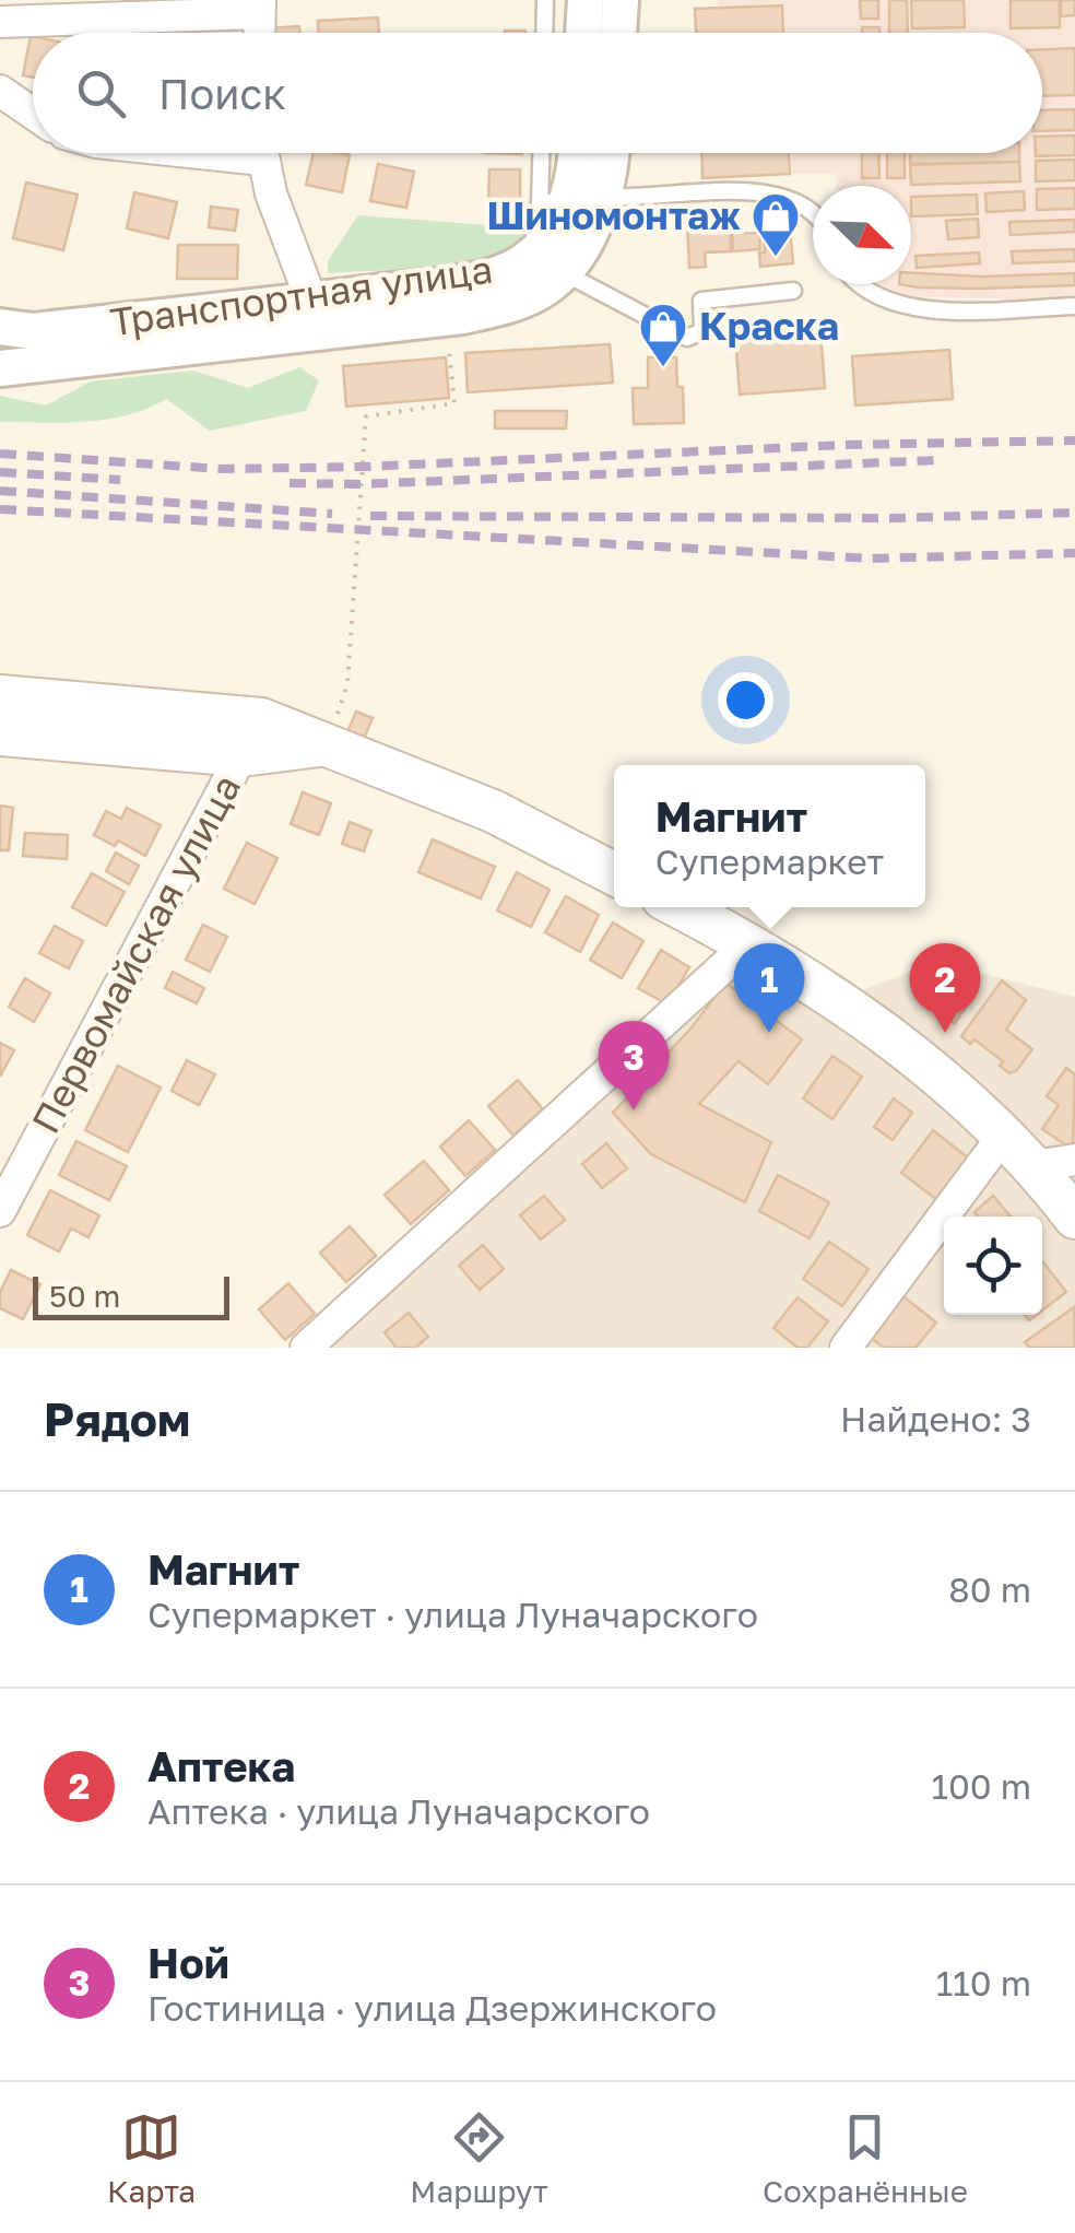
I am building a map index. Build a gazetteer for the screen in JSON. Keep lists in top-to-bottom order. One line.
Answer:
{"streets":{"street":["Транспортная улица","Первомайская улица"]},"places":{"shop":["Шиномонтаж","Краска"]},"scale_bar":"50 m","north":"bottom right","page":{"search":"Поиск","popup":["Магнит","Супермаркет"],"pins":["1","2","3"],"scale":"50 m","heading":["Рядом","Найдено: 3"],"list":[{"mark":"1","name":"Магнит","note":"Супермаркет · улица Луначарского","value":"80 m"},{"mark":"2","name":"Аптека","note":"Аптека · улица Луначарского","value":"100 m"},{"mark":"3","name":"Ной","note":"Гостиница · улица Дзержинского","value":"110 m"}],"nav":["Карта","Маршрут","Сохранённые"]}}
